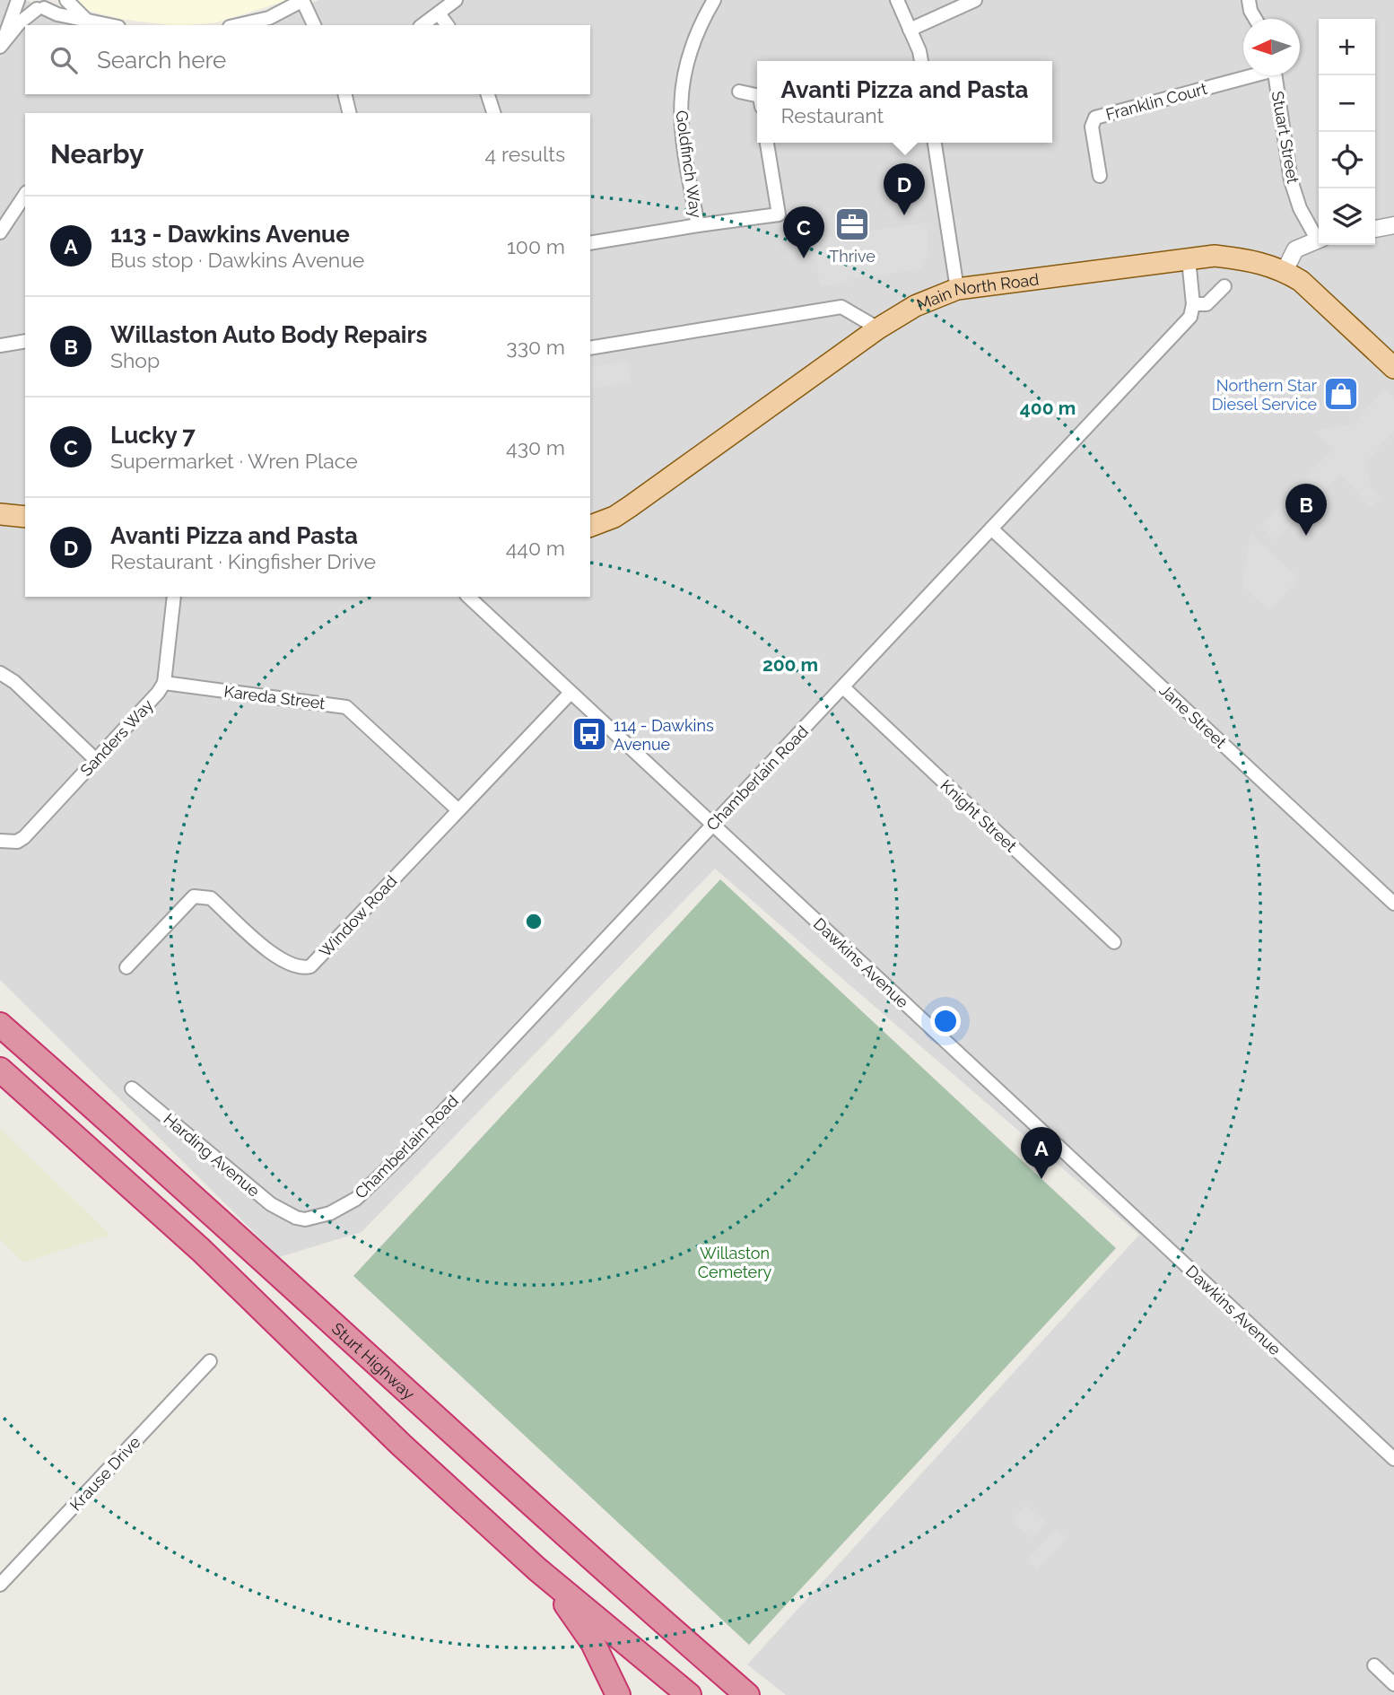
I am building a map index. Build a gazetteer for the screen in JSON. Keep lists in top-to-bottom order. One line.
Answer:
{"streets":{"highway":["Sturt Highway"],"main road":["Main North Road"],"street":["Franklin Court","Stuart Street","Goldfinch Way","Kareda Street","Jane Street","Sanders Way","Chamberlain Road","Knight Street","Window Road","Dawkins Avenue","Harding Avenue","Krause Drive"]},"crossings":[["Kareda Street","Sanders Way"],["Kareda Street","Window Road"],["Jane Street","Chamberlain Road"],["Chamberlain Road","Knight Street"],["Chamberlain Road","Dawkins Avenue"],["Chamberlain Road","Harding Avenue"],["Window Road","Dawkins Avenue"]],"parks":["Willaston Cemetery"],"places":{"office":["Thrive"],"shop":["Northern Star Diesel Service"],"bus stop":["114 - Dawkins Avenue"]},"north":"left","page":{"map_buttons":["+","−"],"search":"Search here","popup":["Avanti Pizza and Pasta","Restaurant"],"heading":["Nearby","4 results"],"pins":["D","C","B","A"],"list":[{"mark":"A","name":"113 - Dawkins Avenue","note":"Bus stop · Dawkins Avenue","value":"100 m"},{"mark":"B","name":"Willaston Auto Body Repairs","note":"Shop","value":"330 m"},{"mark":"C","name":"Lucky 7","note":"Supermarket · Wren Place","value":"430 m"},{"mark":"D","name":"Avanti Pizza and Pasta","note":"Restaurant · Kingfisher Drive","value":"440 m"}]},"rings":["400 m","200 m"]}
